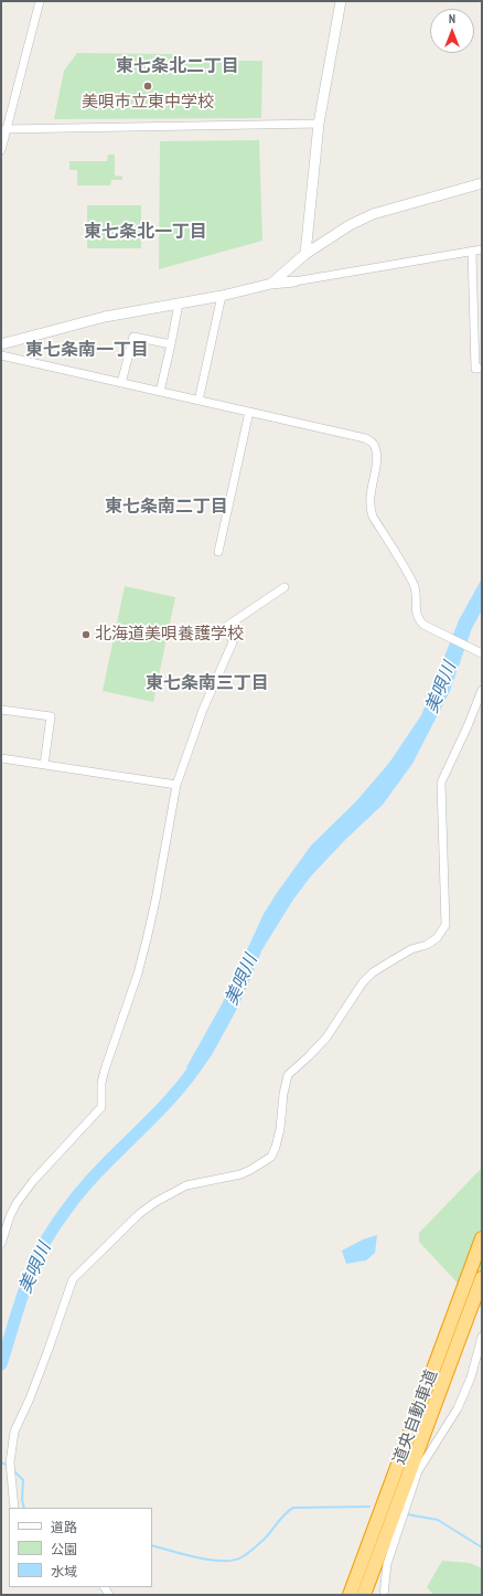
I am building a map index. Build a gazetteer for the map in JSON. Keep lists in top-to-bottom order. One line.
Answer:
{"streets":{"highway":["道央自動車道"]},"districts":["東七条北二丁目","東七条北一丁目","東七条南一丁目","東七条南二丁目","東七条南三丁目"],"water":["美唄川"],"places":["美唄市立東中学校","北海道美唄養護学校"],"legend":["道路","公園","水域"],"north":"top"}
